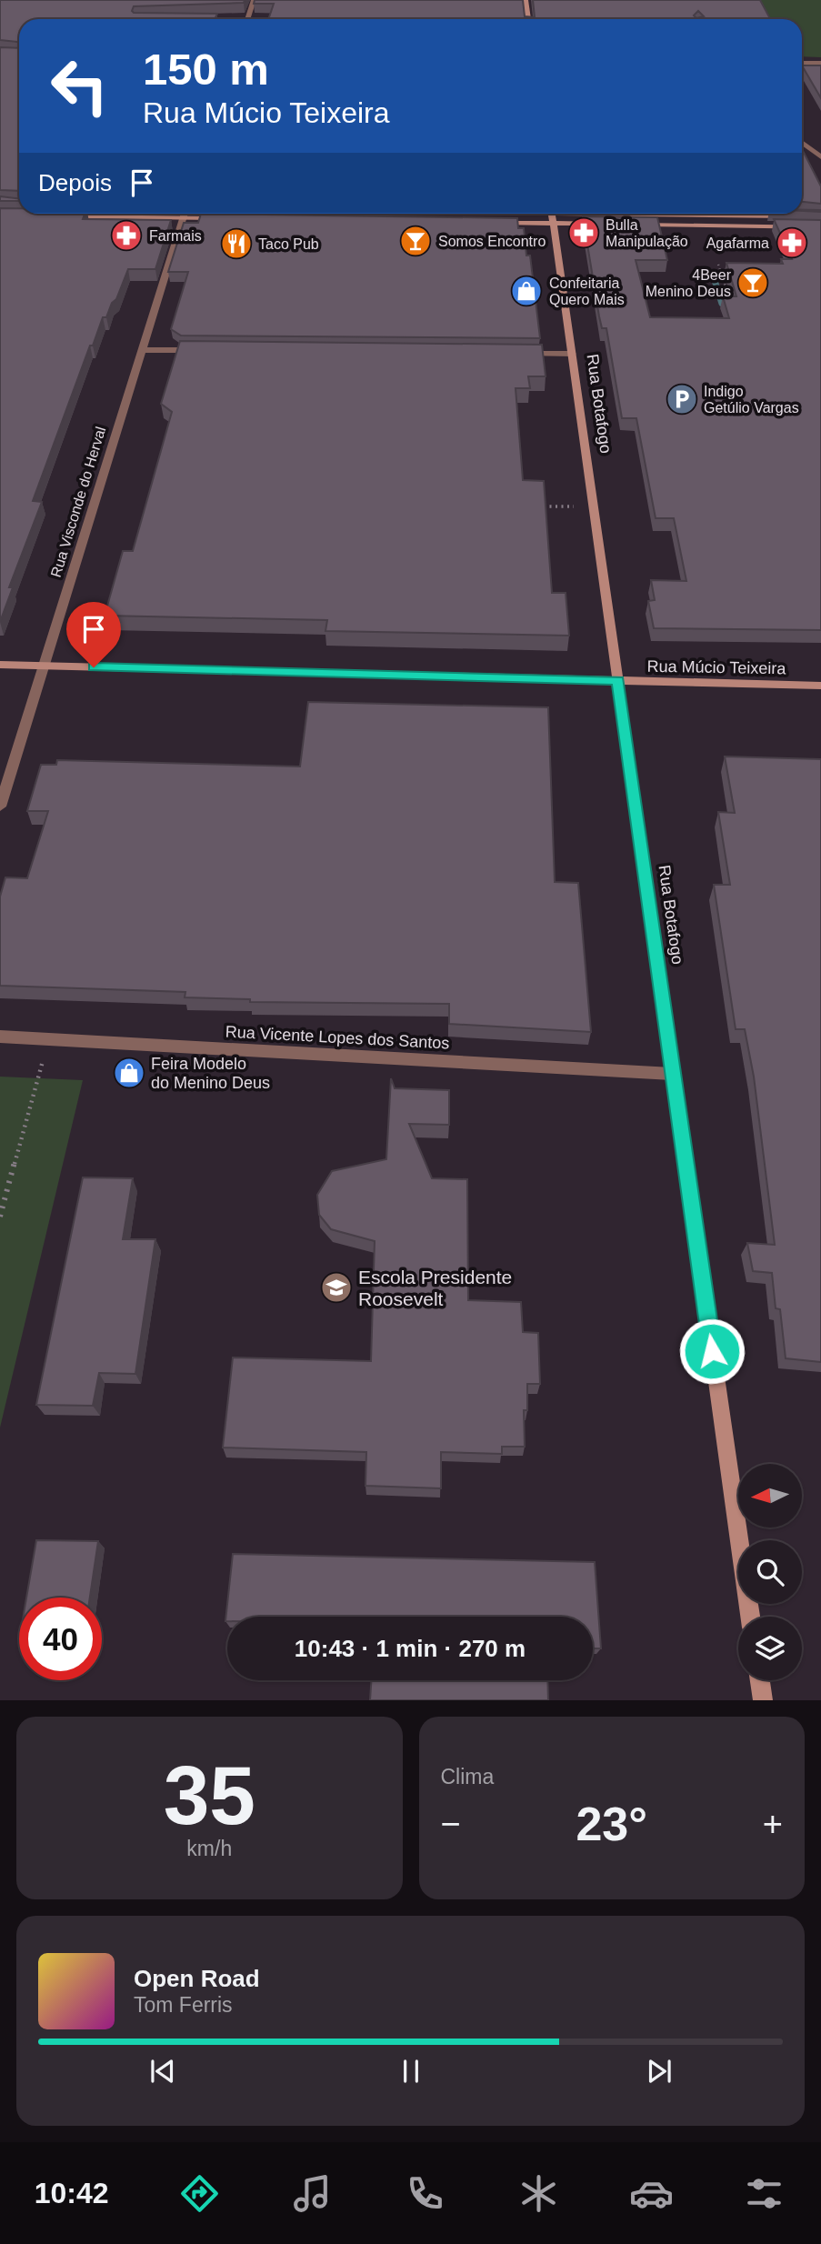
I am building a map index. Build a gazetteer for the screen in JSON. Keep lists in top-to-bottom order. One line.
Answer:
{"streets":{"street":["Rua Botafogo","Rua Visconde do Herval","Rua Múcio Teixeira","Rua Vicente Lopes dos Santos"]},"crossings":[["Rua Botafogo","Rua Múcio Teixeira"],["Rua Botafogo","Rua Vicente Lopes dos Santos"],["Rua Visconde do Herval","Rua Múcio Teixeira"]],"places":{"pharmacy":["Bulla Manipulação","Farmais","Agafarma"],"bar":["Somos Encontro","4Beer Menino Deus"],"restaurant":["Taco Pub"],"shop":["Confeitaria Quero Mais","Feira Modelo do Menino Deus"],"parking":["Indigo Getúlio Vargas"],"school or university":["Escola Presidente Roosevelt"]},"north":"left","page":{"turn":["150 m","Rua Múcio Teixeira"],"then":"Depois","limit":"40","trip":"10:43 · 1 min · 270 m","tile":[["35","km/h"],"Clima"],"heat":["−","23°","+"],"song":["Open Road","Tom Ferris"],"tabs":"10:42"}}
